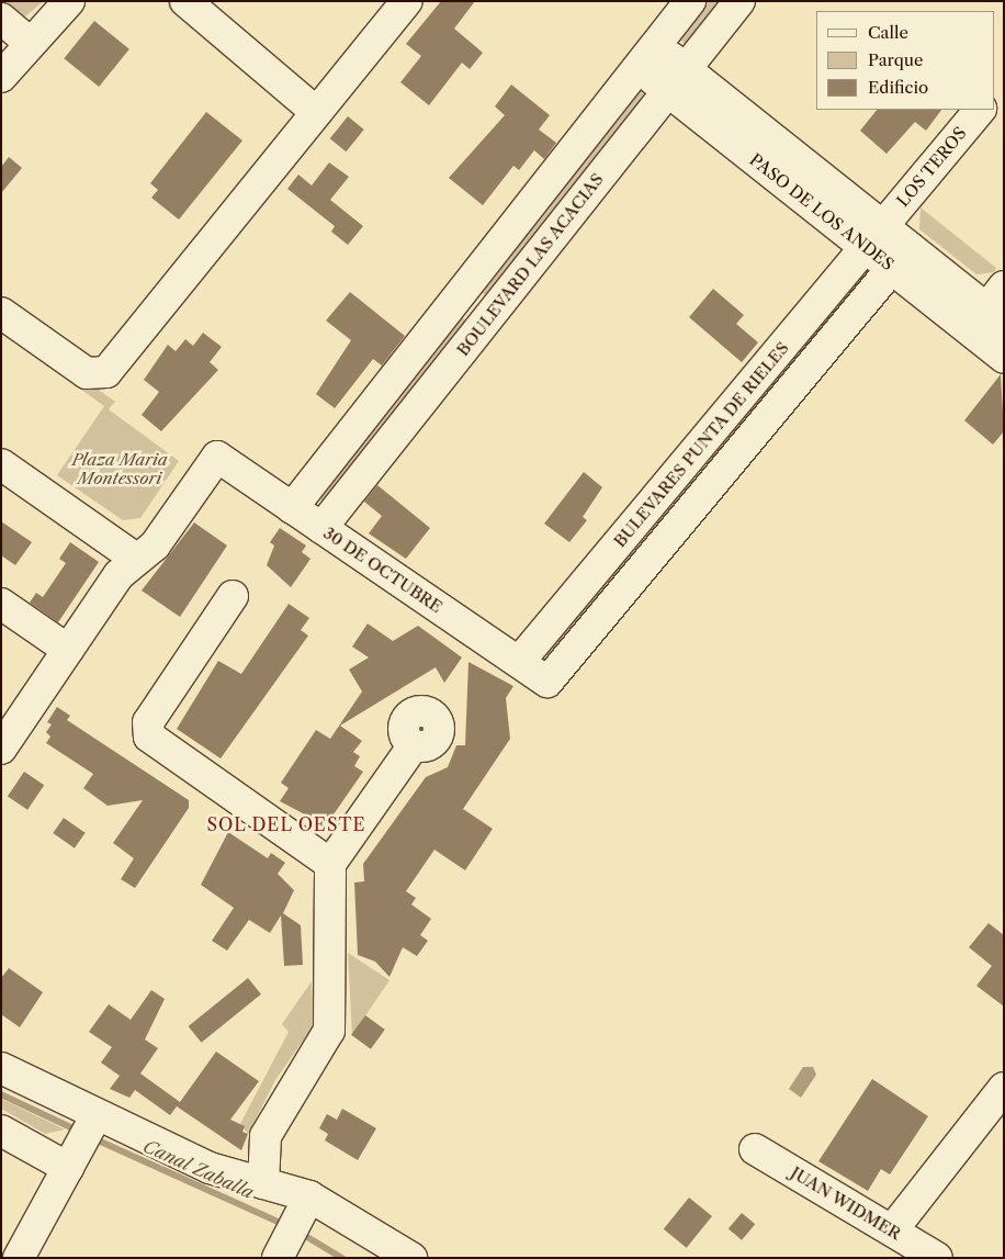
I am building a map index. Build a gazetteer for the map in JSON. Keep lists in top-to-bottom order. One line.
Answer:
{"streets":{"street":["LOS TEROS","PASO DE LOS ANDES","BOULEVARD LAS ACACIAS","BULEVARES PUNTA DE RIELES","30 DE OCTUBRE","JUAN WIDMER"]},"crossings":[["LOS TEROS","PASO DE LOS ANDES"],["LOS TEROS","BULEVARES PUNTA DE RIELES"],["PASO DE LOS ANDES","BOULEVARD LAS ACACIAS"],["PASO DE LOS ANDES","BULEVARES PUNTA DE RIELES"],["BOULEVARD LAS ACACIAS","30 DE OCTUBRE"],["BULEVARES PUNTA DE RIELES","30 DE OCTUBRE"]],"districts":["SOL DEL OESTE"],"water":["Canal Zaballa"],"parks":["Plaza Maria Montessori"],"legend":["Calle","Parque","Edificio"]}
